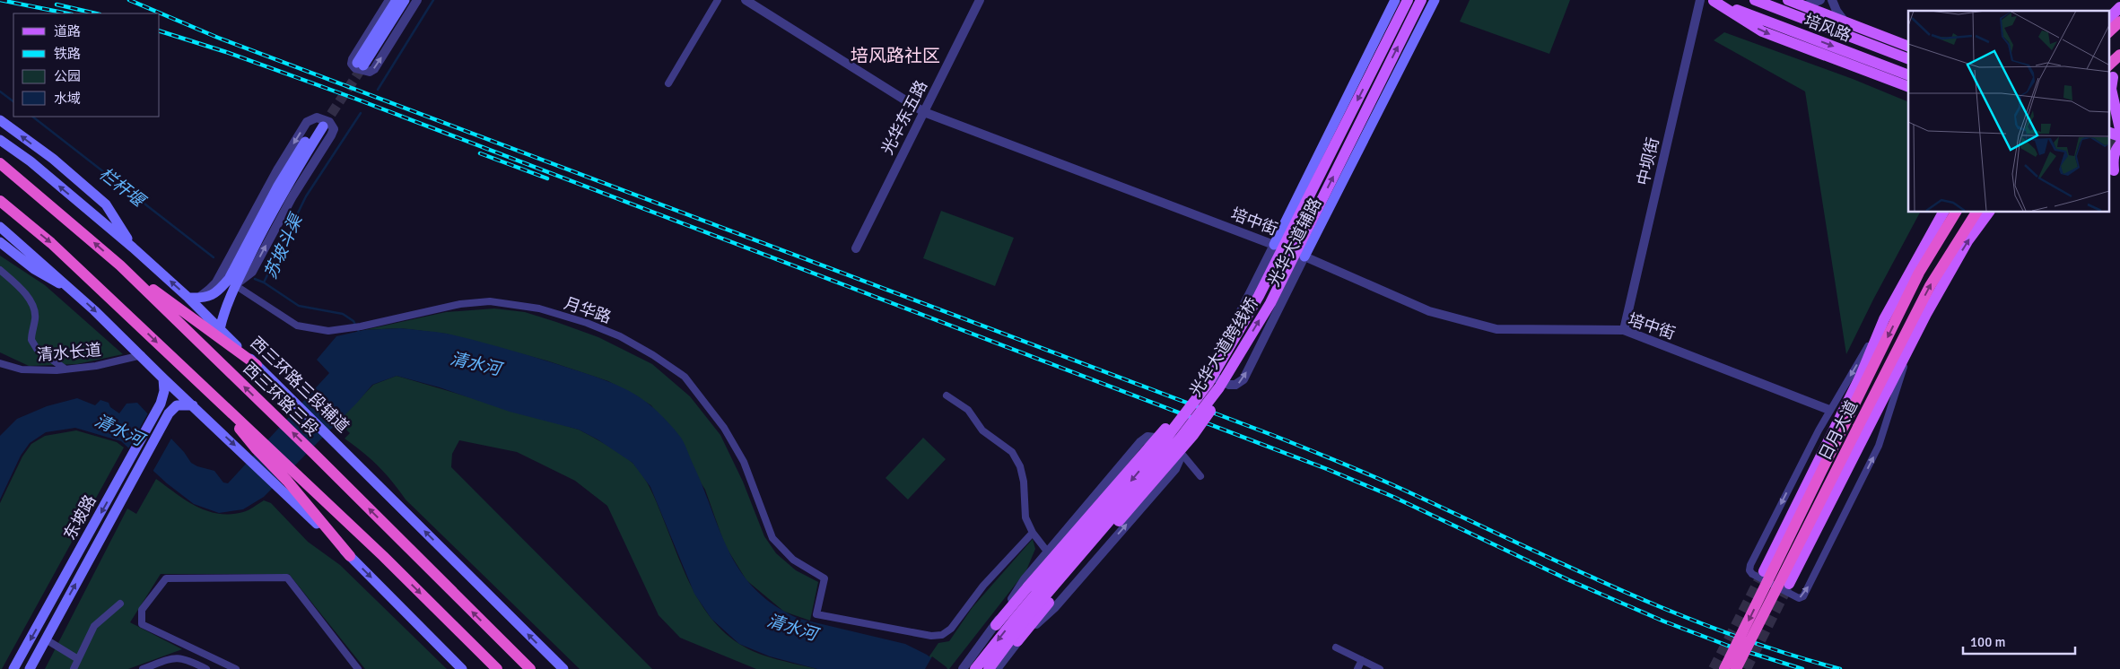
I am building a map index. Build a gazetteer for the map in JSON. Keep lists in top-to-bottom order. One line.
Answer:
{"streets":{"highway":["西三环路三段","日月大道"],"main road":["培风路","光华大道辅路","光华大道跨线桥","西三环路三段辅道","东坡路"],"street":["光华东五路","中坝街","培中街","月华路","清水长道"]},"crossings":[["光华东五路","培中街"],["中坝街","培中街"],["培中街","光华大道辅路"]],"districts":["培风路社区"],"water":["栏杆堰","苏坡斗渠","清水河"],"legend":["道路","铁路","公园","水域"],"scale_bar":"100 m"}
